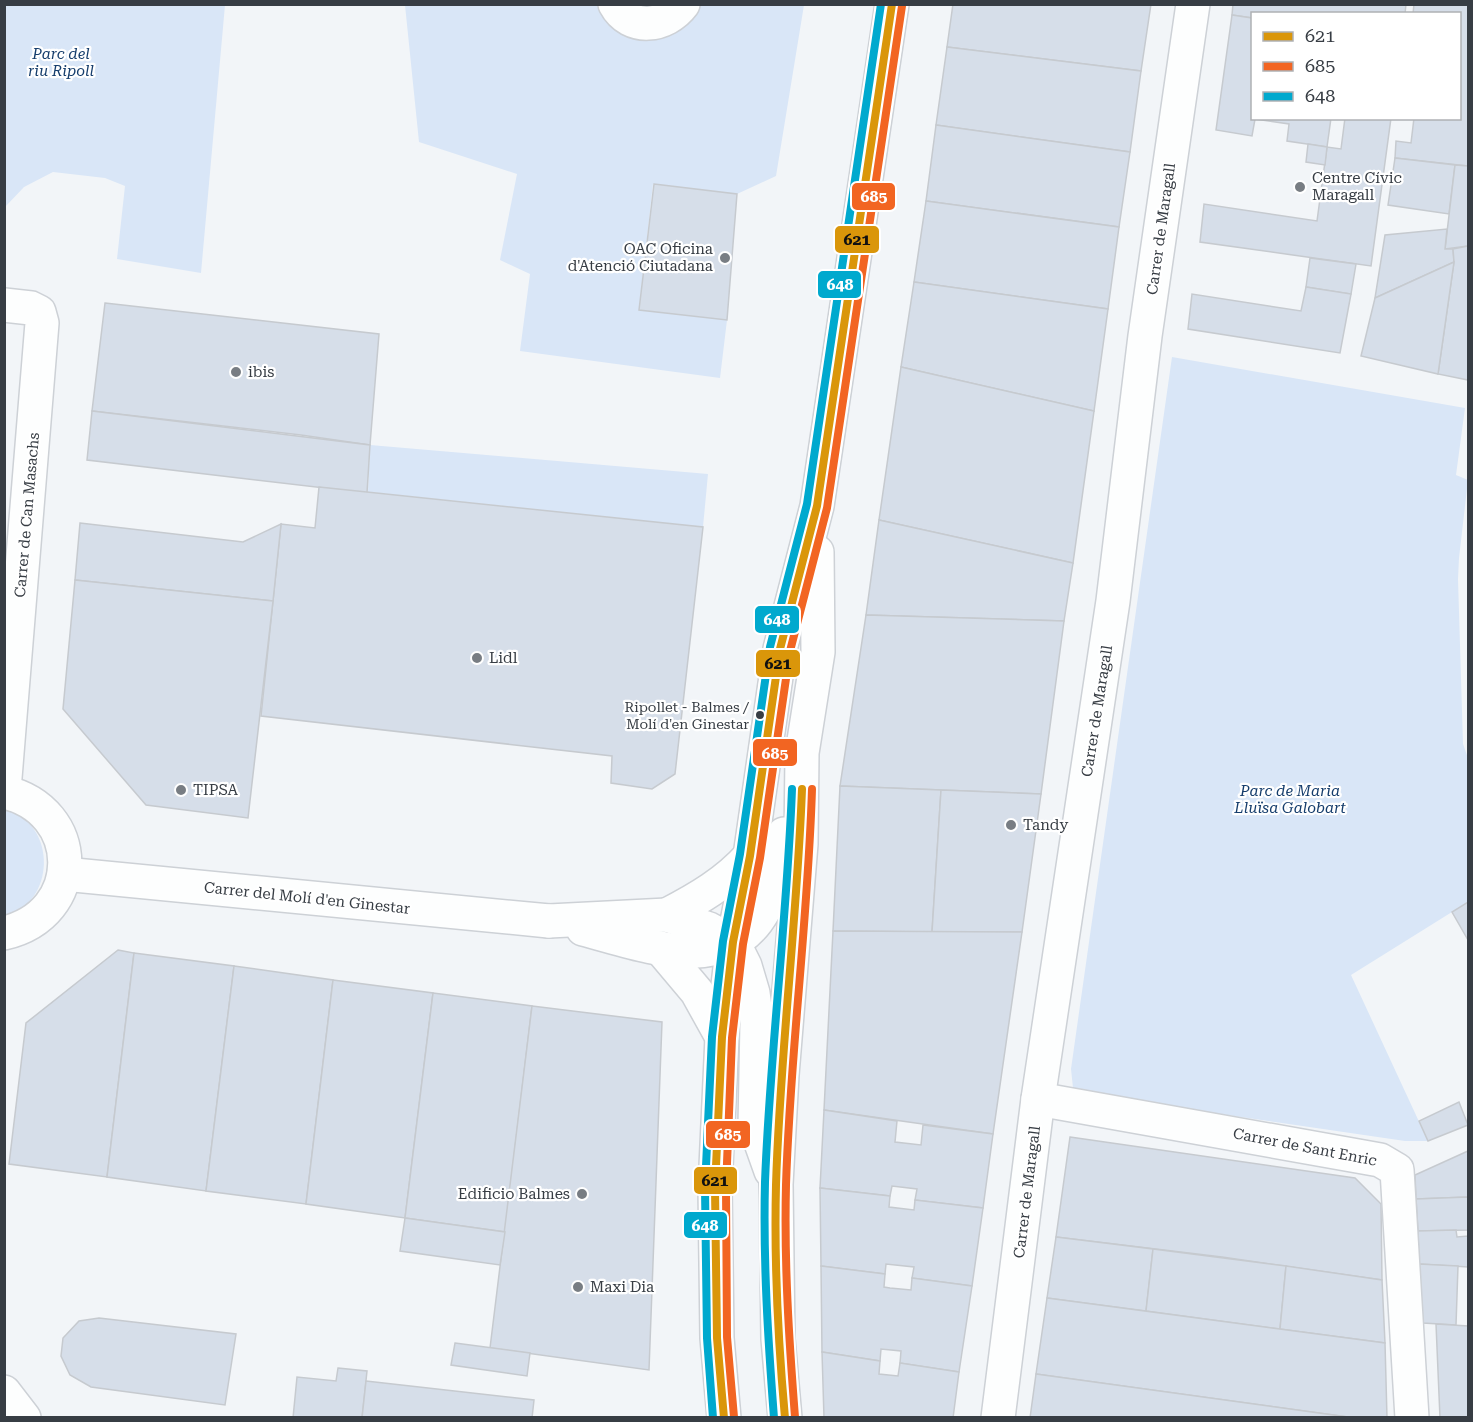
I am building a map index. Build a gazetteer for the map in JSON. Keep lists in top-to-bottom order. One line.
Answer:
{"streets":{"main road":["Carrer de Maragall","Carrer de Can Masachs","Carrer del Molí d'en Ginestar","Carrer de Sant Enric"]},"crossings":[["Carrer de Maragall","Carrer de Sant Enric"]],"parks":["Parc del riu Ripoll","Parc de Maria Lluïsa Galobart"],"places":["Centre Cívic Maragall","OAC Oficina d'Atenció Ciutadana","ibis","Lidl","Ripollet - Balmes / Molí d'en Ginestar","TIPSA","Tandy","Edificio Balmes","Maxi Dia"],"lines":["transit line 621","transit line 648","transit line 685"],"legend":["621","685","648"]}
